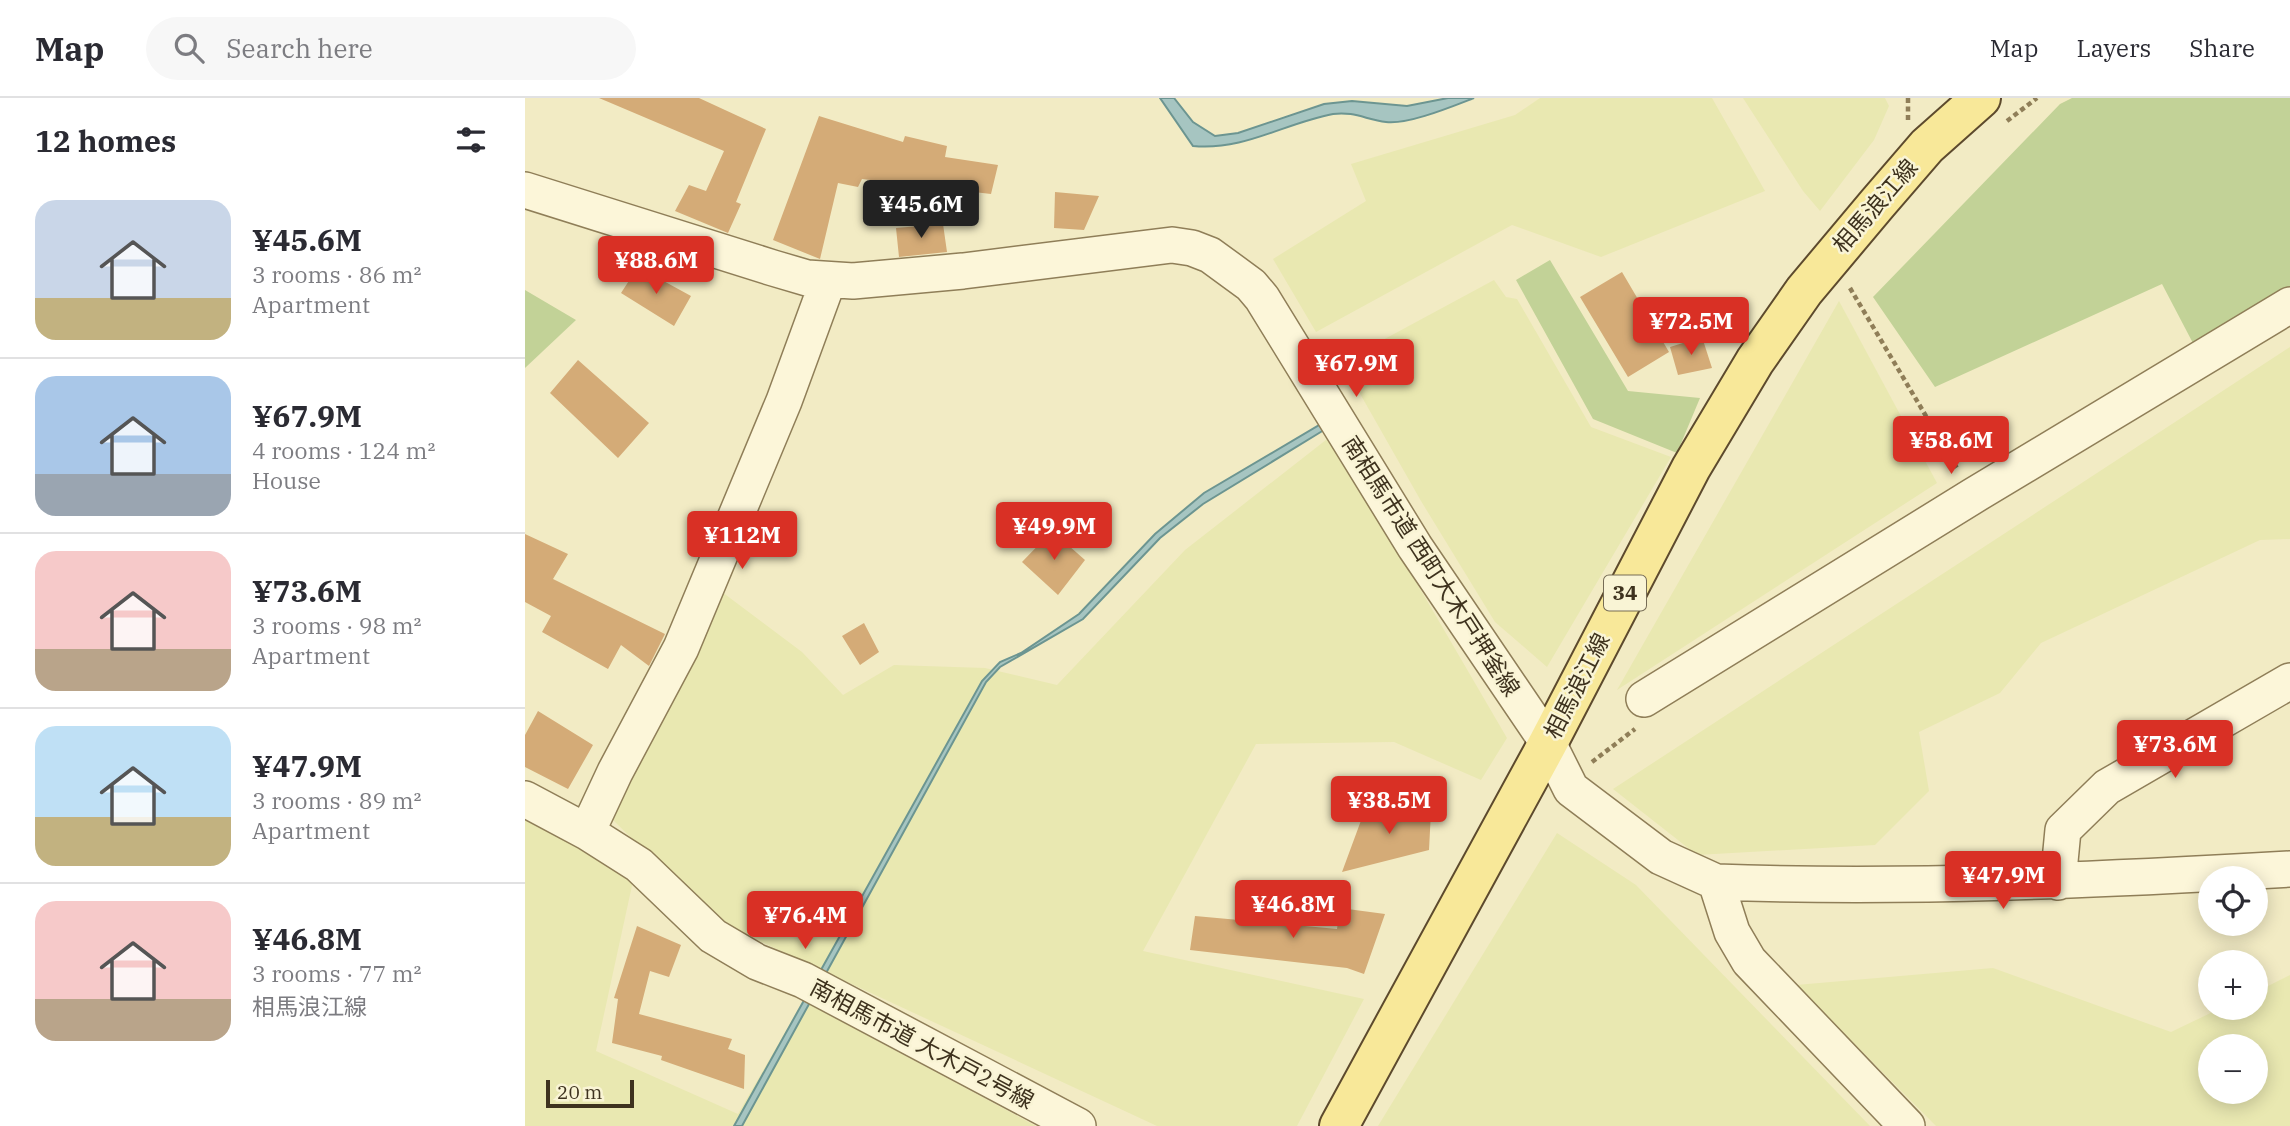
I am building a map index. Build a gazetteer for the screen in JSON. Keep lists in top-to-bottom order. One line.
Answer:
{"streets":{"main road":["相馬浪江線","34"],"street":["南相馬市道 西町大木戸押釜線","南相馬市道 大木戸2号線"]},"crossings":[["相馬浪江線","南相馬市道 西町大木戸押釜線"]],"scale_bar":"20 m","page":{"header":"Map","search":"Search here","nav":["Map","Layers","Share"],"heading":"12 homes","price":["¥45.6M","¥88.6M","¥72.5M","¥67.9M","¥58.6M","¥49.9M","¥112M","¥73.6M","¥38.5M","¥47.9M","¥46.8M","¥76.4M"],"list":[{"name":"¥45.6M","note":"3 rooms · 86 m² · Apartment"},{"name":"¥67.9M","note":"4 rooms · 124 m² · House"},{"name":"¥73.6M","note":"3 rooms · 98 m² · Apartment"},{"name":"¥47.9M","note":"3 rooms · 89 m² · Apartment"},{"name":"¥46.8M","note":"3 rooms · 77 m² · 相馬浪江線"}],"map_buttons":["+","−"],"scale":"20 m"}}
